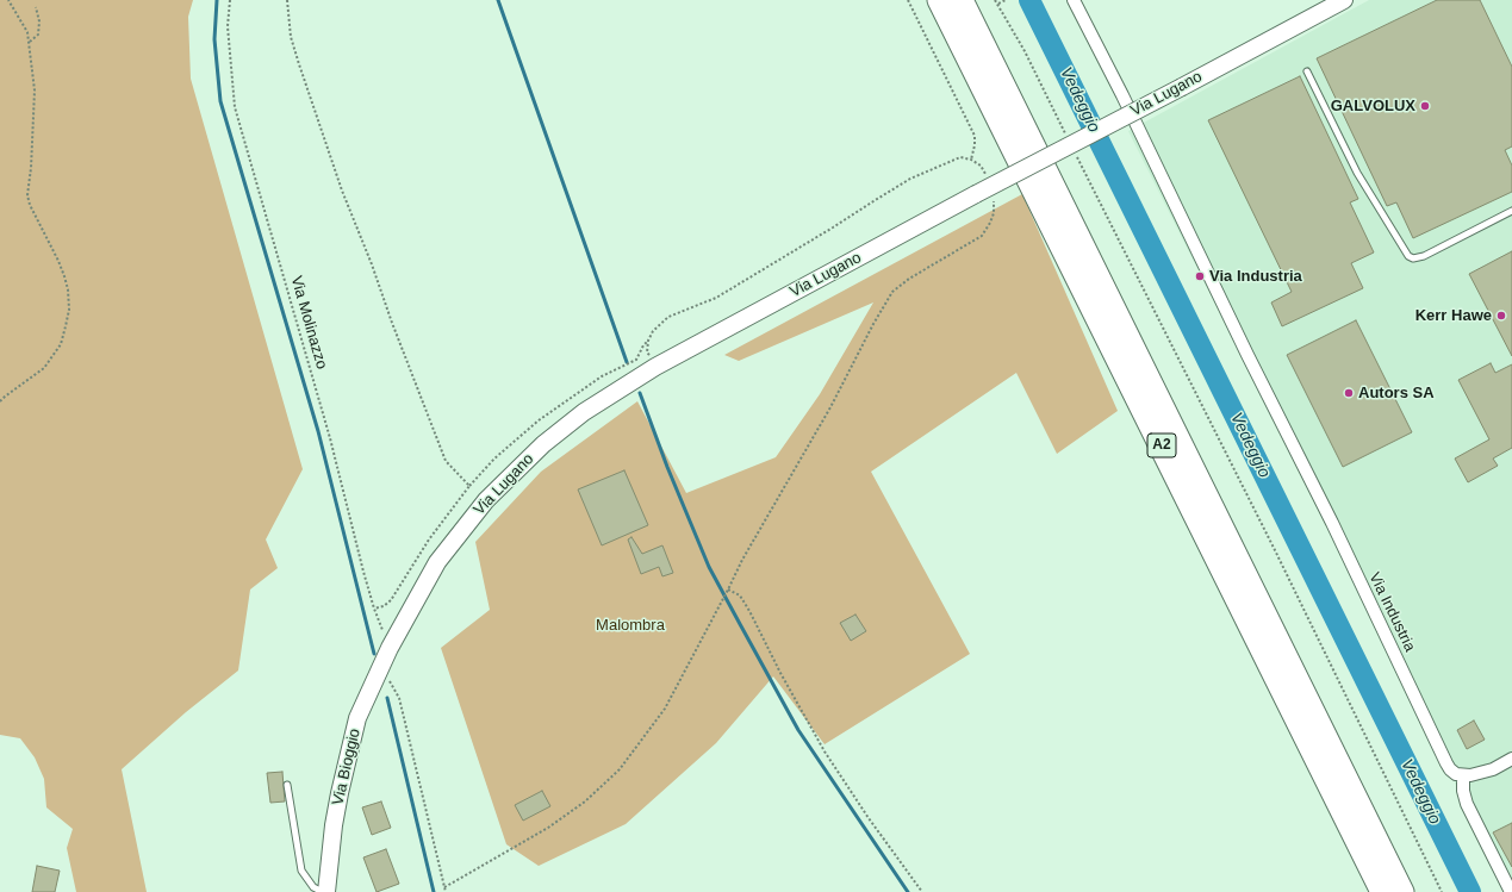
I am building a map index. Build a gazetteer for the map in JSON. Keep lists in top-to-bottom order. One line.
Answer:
{"streets":{"highway":["A2"],"main road":["Via Lugano","Via Bioggio"],"street":["Via Industria"],"path":["Via Molinazzo"]},"crossings":[["Via Lugano","Via Molinazzo"],["Via Lugano","Via Bioggio"],["Via Molinazzo","Via Bioggio"]],"water":["Vedeggio"],"parks":["Malombra"],"places":["GALVOLUX","Via Industria","Kerr Hawe","Autors SA"]}
